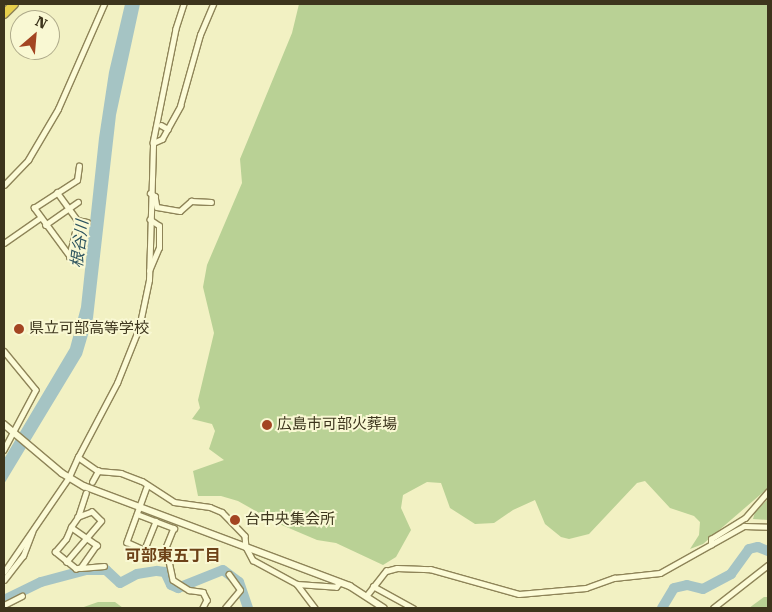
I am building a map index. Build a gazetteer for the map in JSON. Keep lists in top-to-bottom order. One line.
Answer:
{"districts":["可部東五丁目"],"water":["根谷川"],"places":["県立可部高等学校","広島市可部火葬場","台中央集会所"],"north":"top right"}
